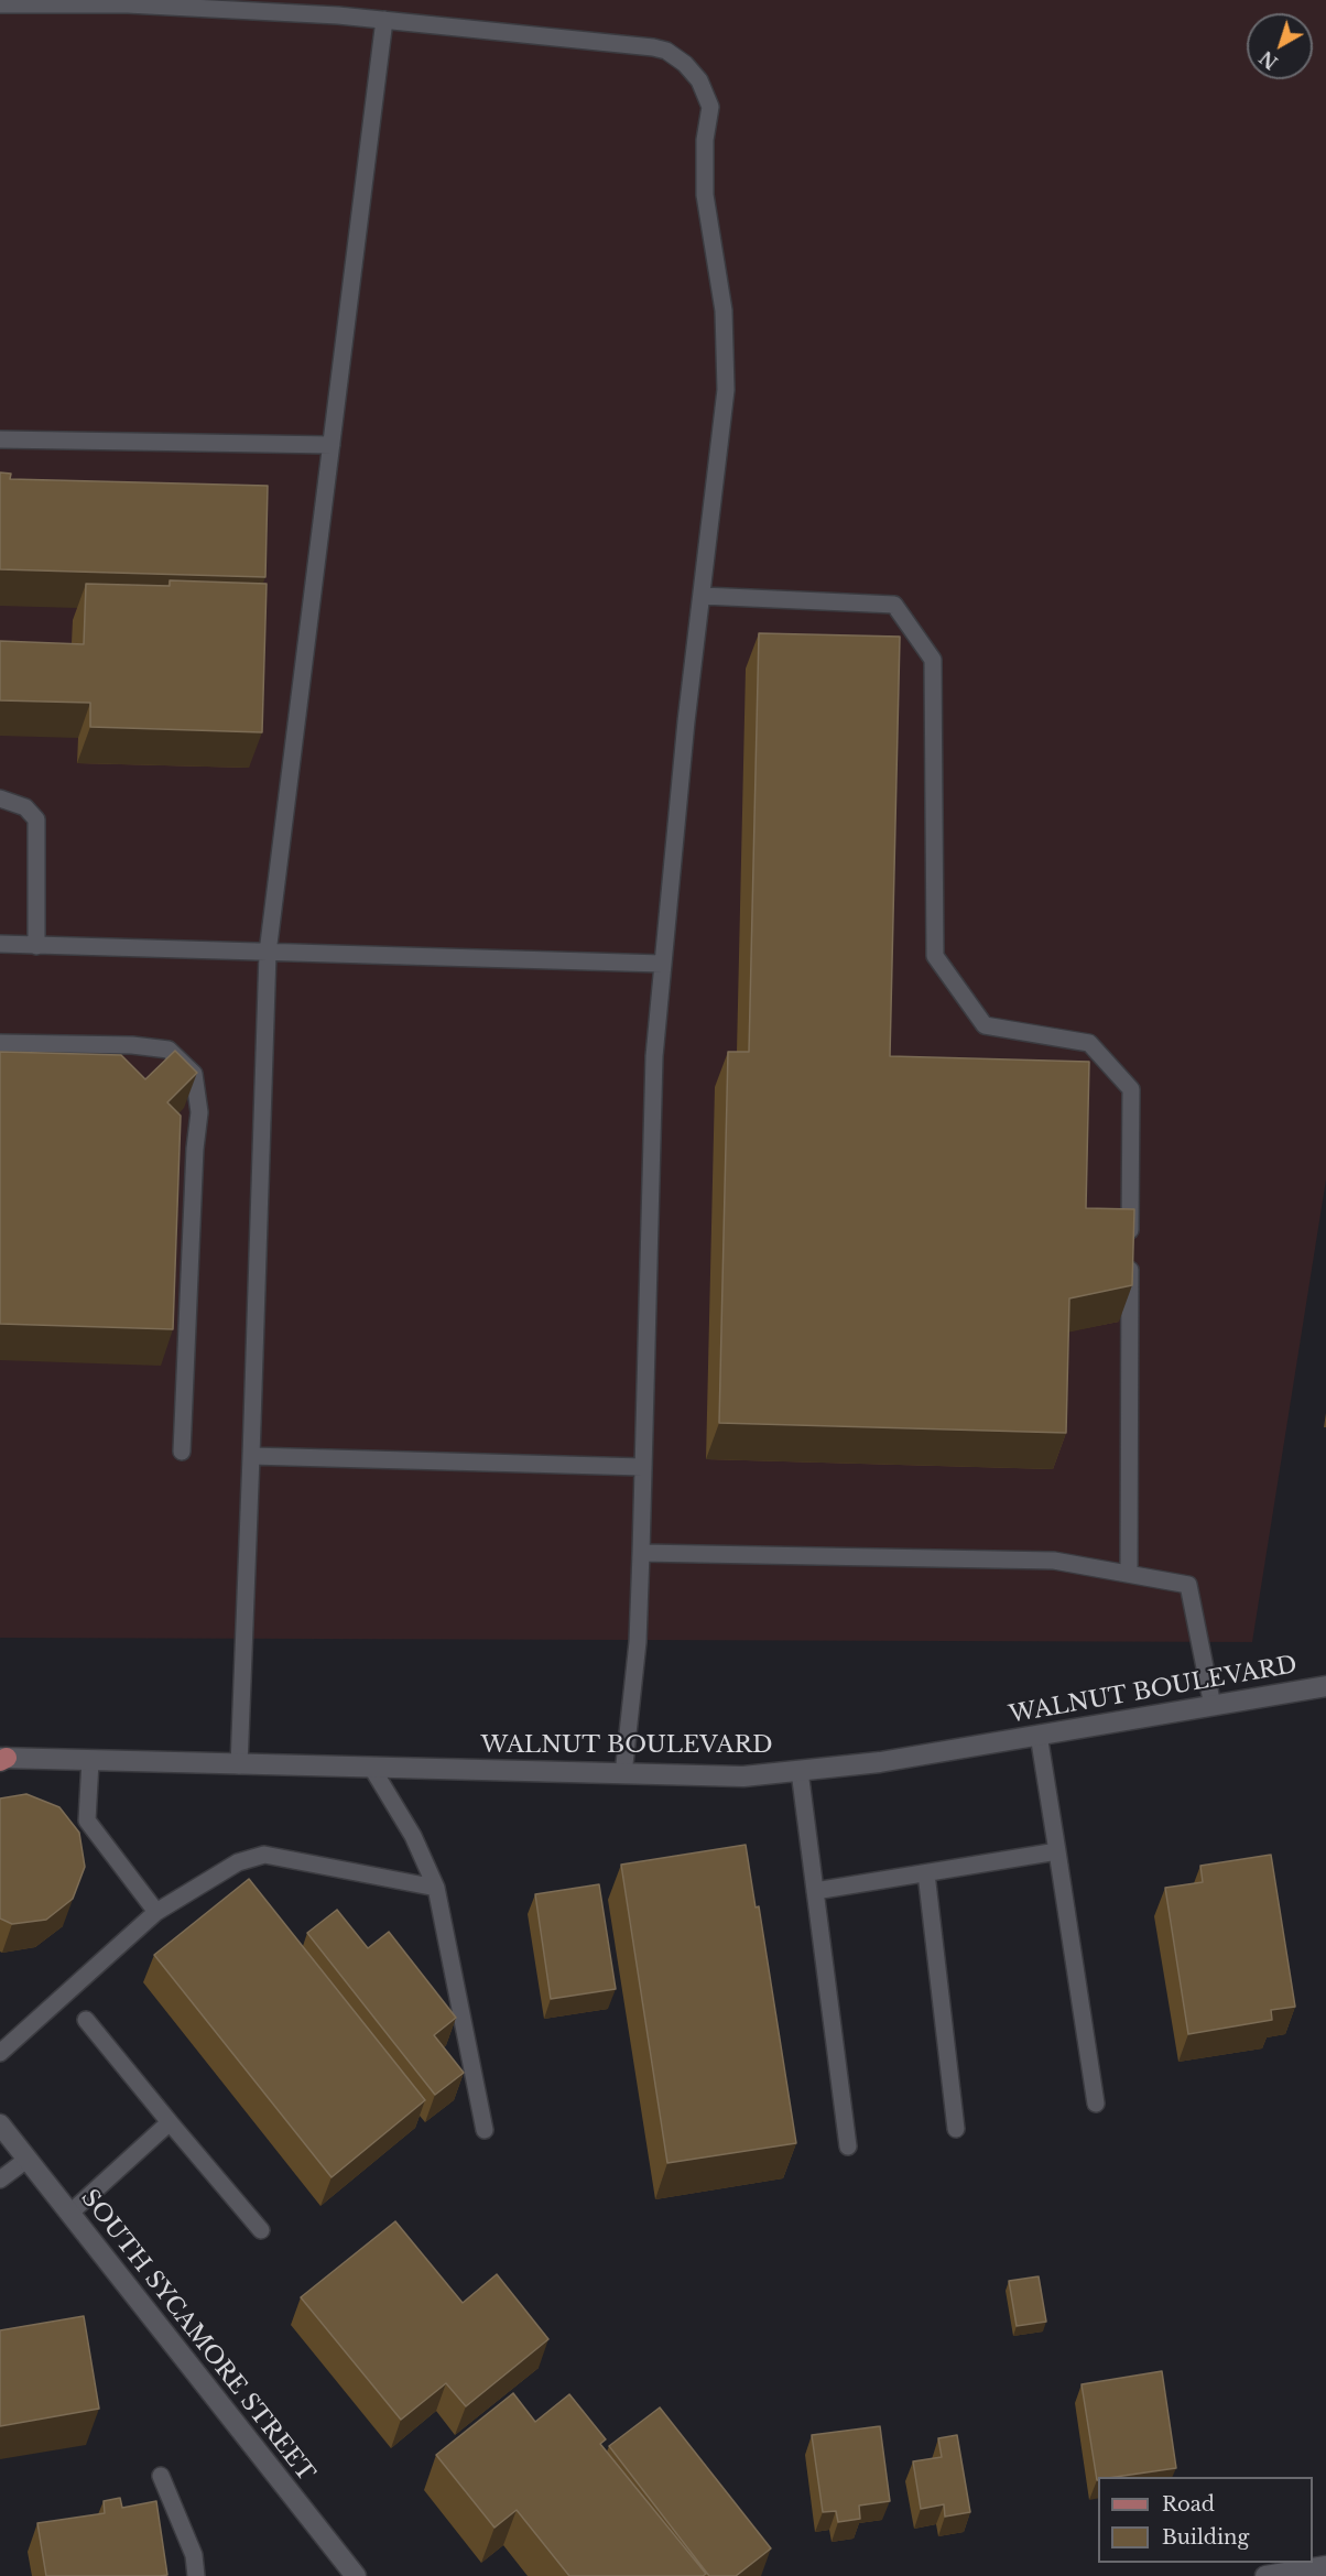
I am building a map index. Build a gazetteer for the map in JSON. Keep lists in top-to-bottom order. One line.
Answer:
{"streets":{"street":["WALNUT BOULEVARD","SOUTH SYCAMORE STREET"]},"legend":["Road","Building"],"north":"bottom left"}
